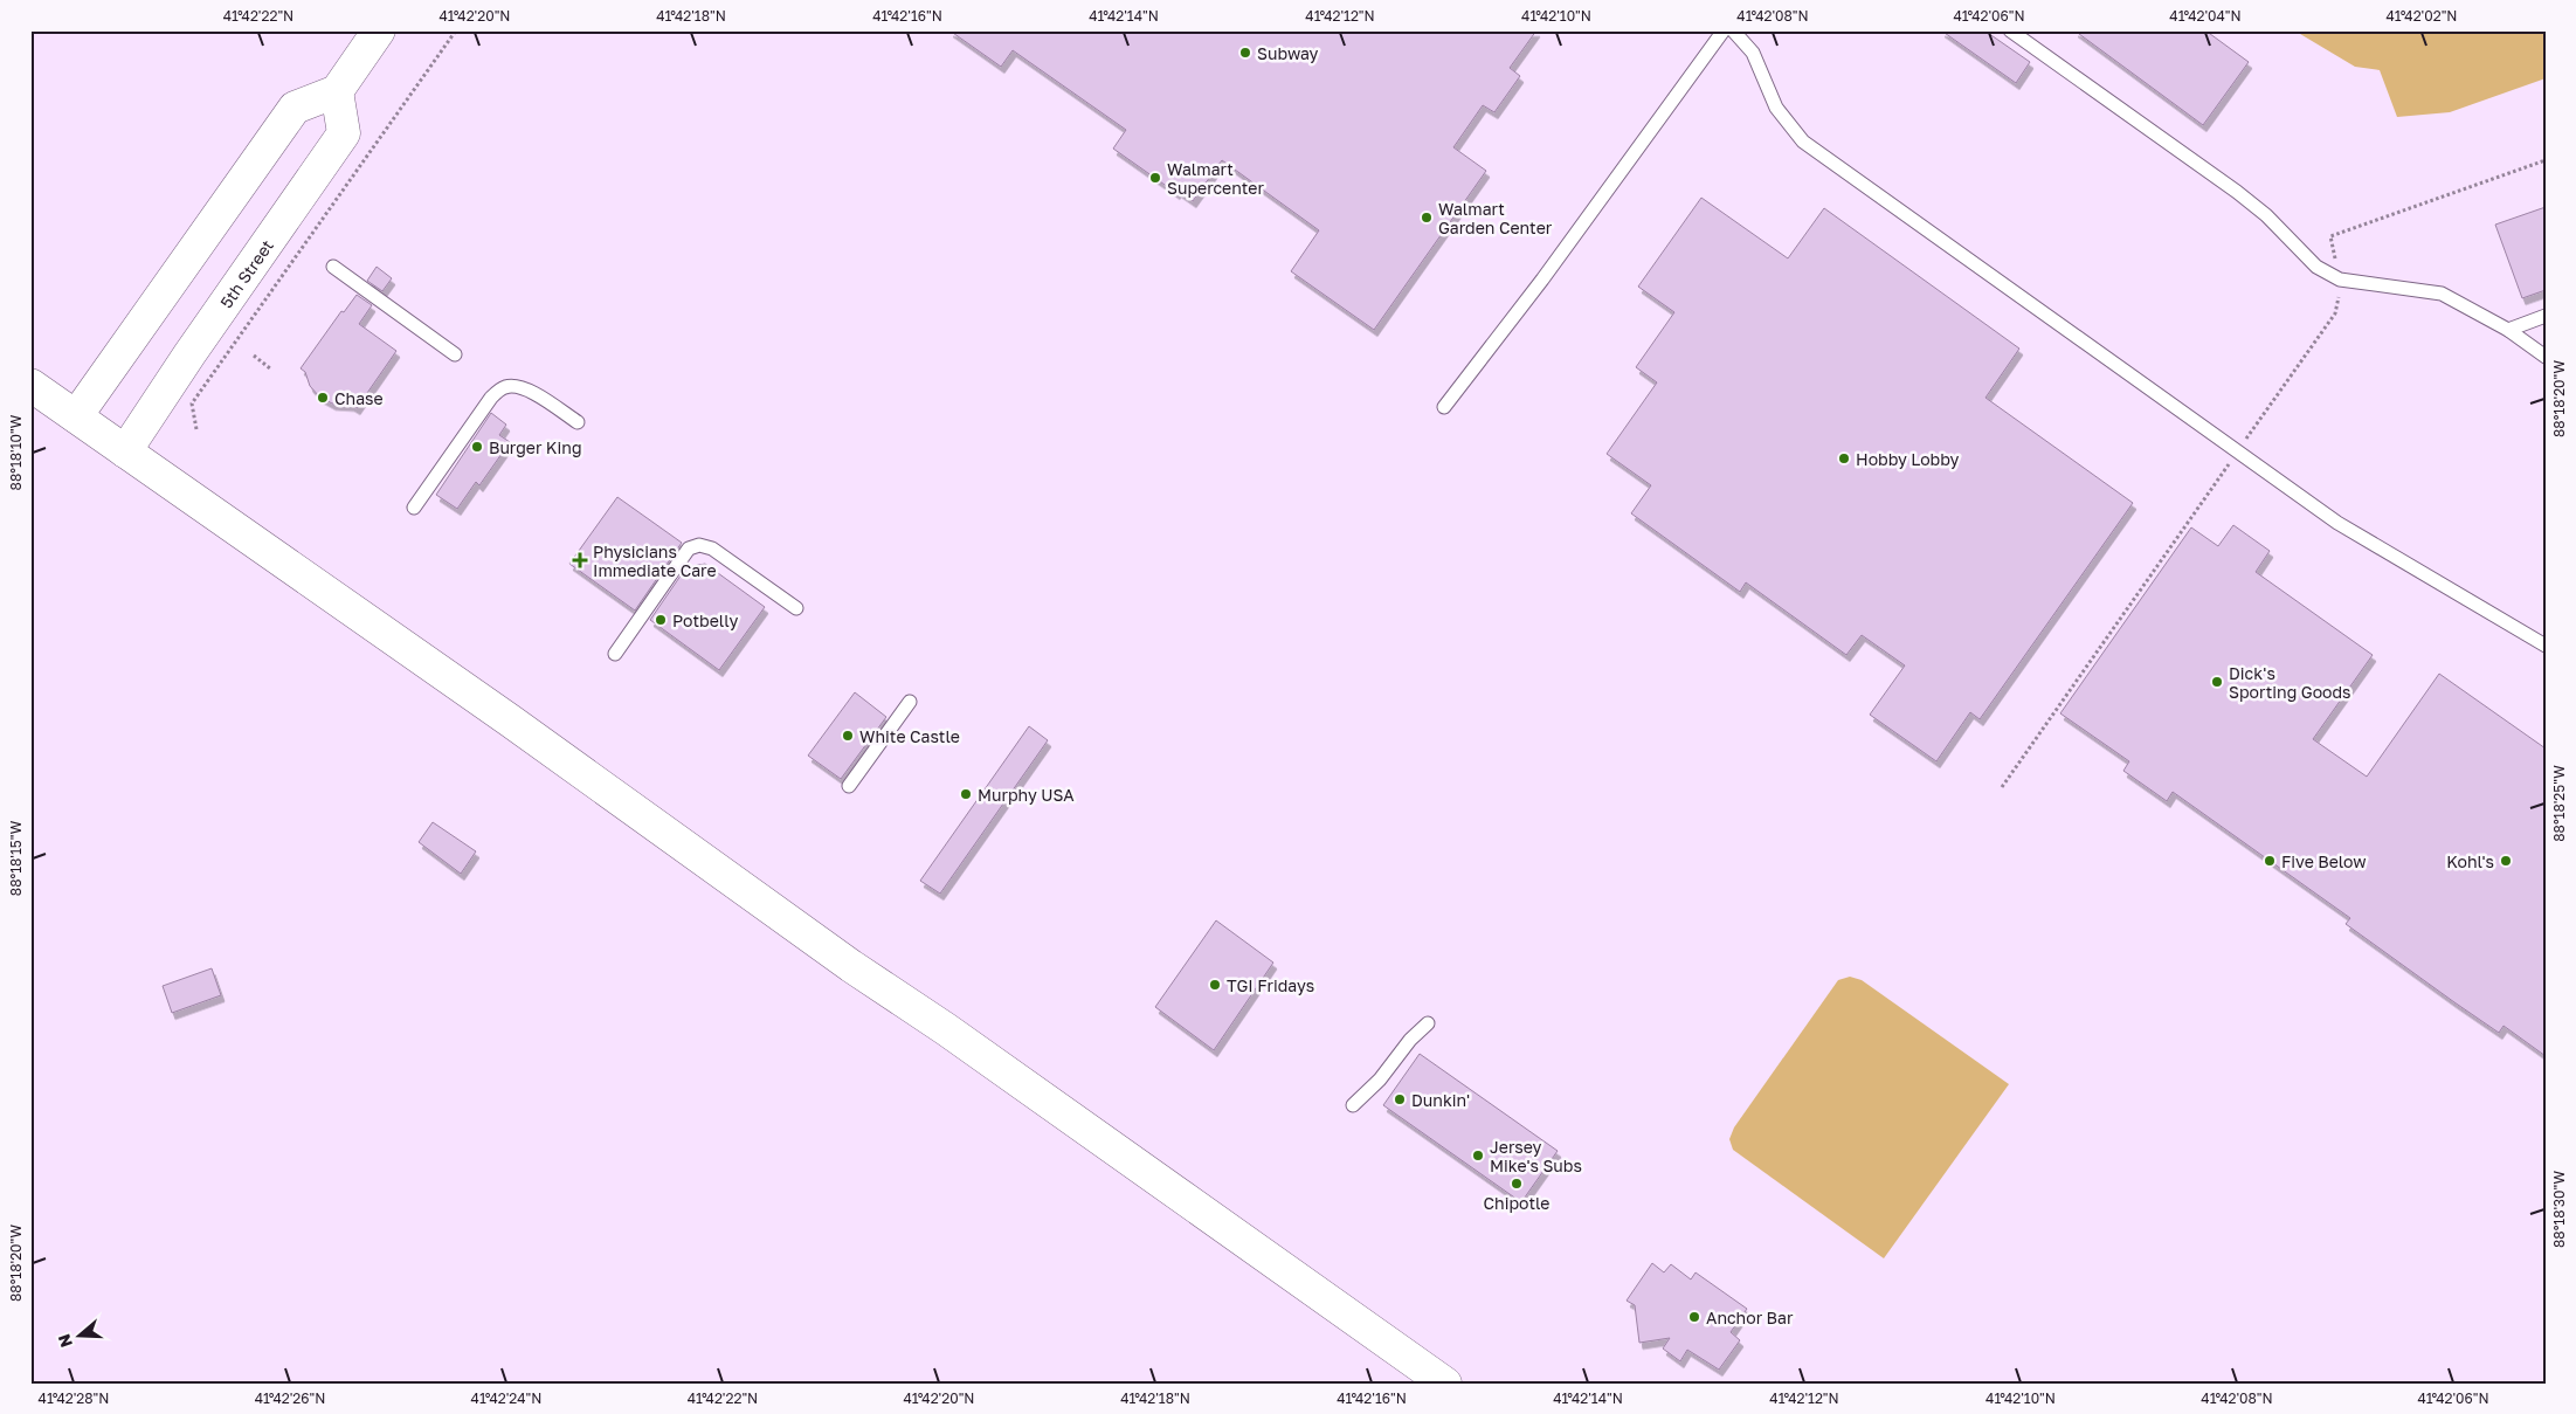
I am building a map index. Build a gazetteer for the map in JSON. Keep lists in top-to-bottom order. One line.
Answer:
{"streets":{"main road":["5th Street"]},"places":{"other":["Subway","Walmart Supercenter","Walmart Garden Center","Chase","Burger King","Hobby Lobby","Potbelly","Dick's Sporting Goods","White Castle","Murphy USA","Five Below","Kohl's","TGI Fridays","Dunkin'","Jersey Mike's Subs","Chipotle","Anchor Bar"],"health":["Physicians Immediate Care"]},"north":"left","coordinates":["41°42'22\"N","41°42'20\"N","41°42'18\"N","41°42'16\"N","41°42'14\"N","41°42'12\"N","41°42'10\"N","41°42'08\"N","41°42'06\"N","41°42'04\"N","41°42'02\"N","88°18'20\"W","88°18'10\"W","88°18'25\"W","88°18'15\"W","88°18'30\"W","41°42'28\"N","41°42'26\"N","41°42'24\"N"]}
